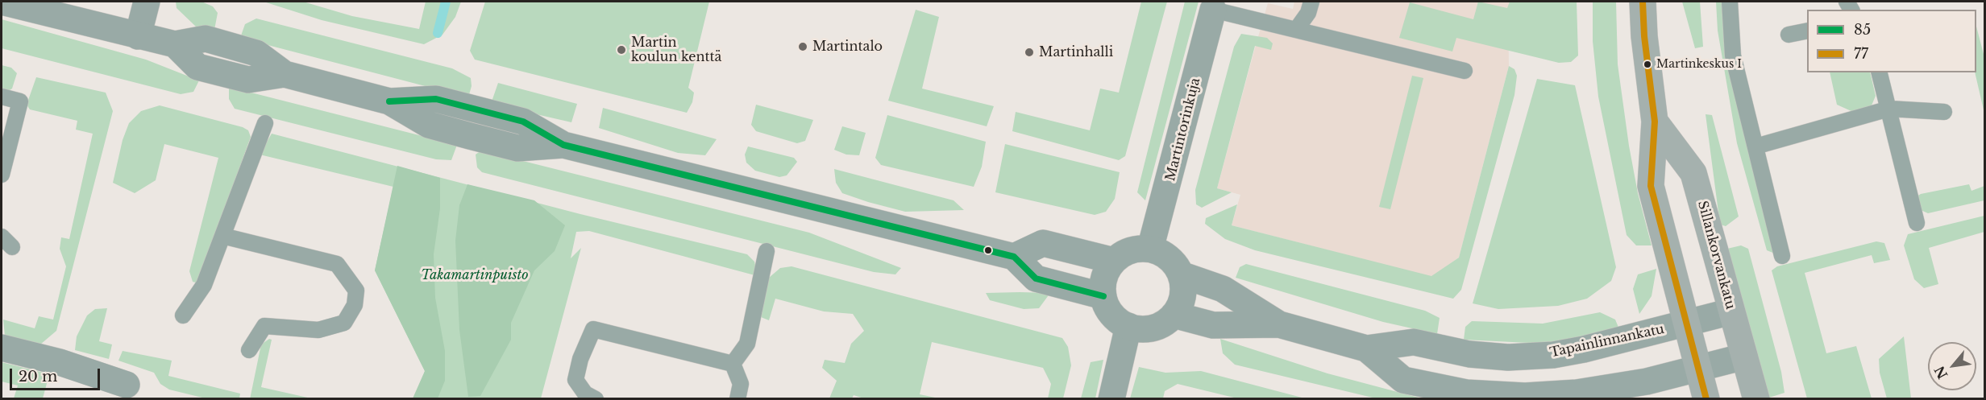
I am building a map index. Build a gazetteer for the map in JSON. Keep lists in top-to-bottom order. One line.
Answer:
{"streets":{"main road":["Sillankorvankatu"],"street":["Martintorinkuja","Tapainlinnankatu"]},"crossings":[["Martintorinkuja","Tapainlinnankatu"],["Sillankorvankatu","Tapainlinnankatu"]],"parks":["Takamartinpuisto"],"places":["Martintalo","Martin koulun kenttä","Martinhalli","Martinkeskus I"],"lines":["transit line 77","transit line 85"],"legend":["85","77"],"scale_bar":"20 m","north":"bottom left"}
